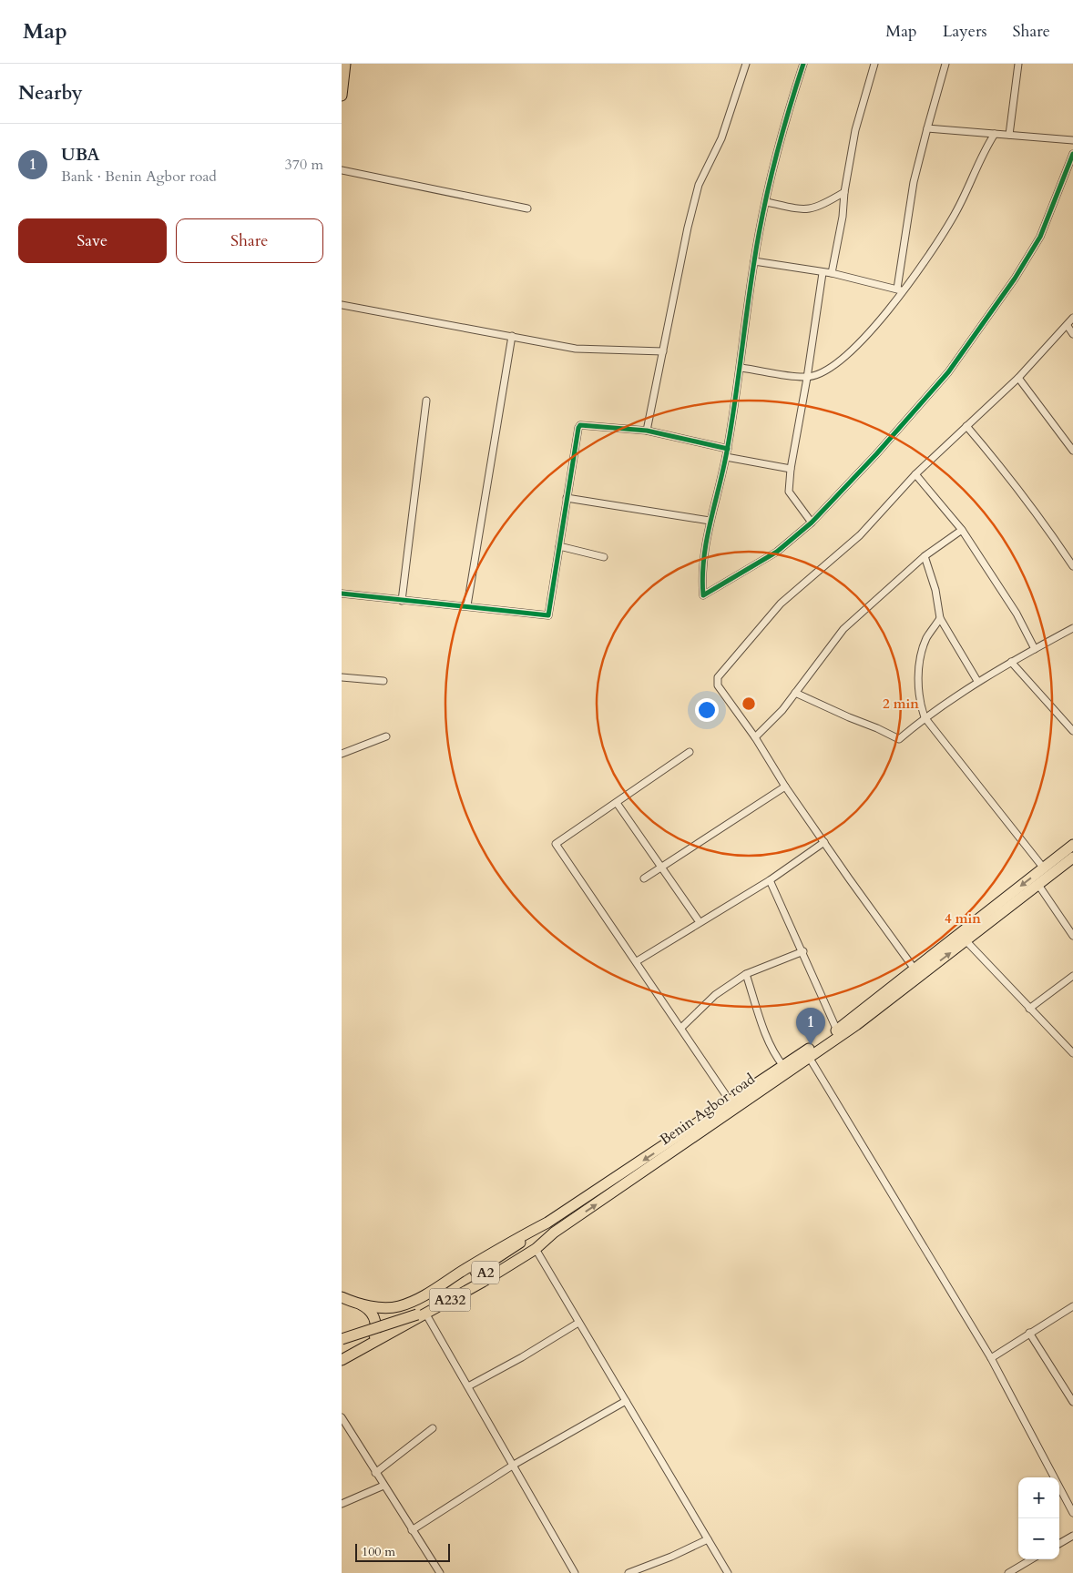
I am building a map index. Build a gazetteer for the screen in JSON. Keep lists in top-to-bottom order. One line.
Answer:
{"streets":{"highway":["Benin Agbor road","A2","A232"]},"crossings":[["Benin Agbor road","A2"]],"scale_bar":"100 m","page":{"header":"Map","nav":["Map","Layers","Share"],"heading":"Nearby","list":[{"mark":"1","name":"UBA","note":"Bank · Benin Agbor road","value":"370 m"}],"buttons":["Save","Share"],"pins":"1","map_buttons":["+","−"],"scale":"100 m"},"rings":["2 min","4 min"]}
